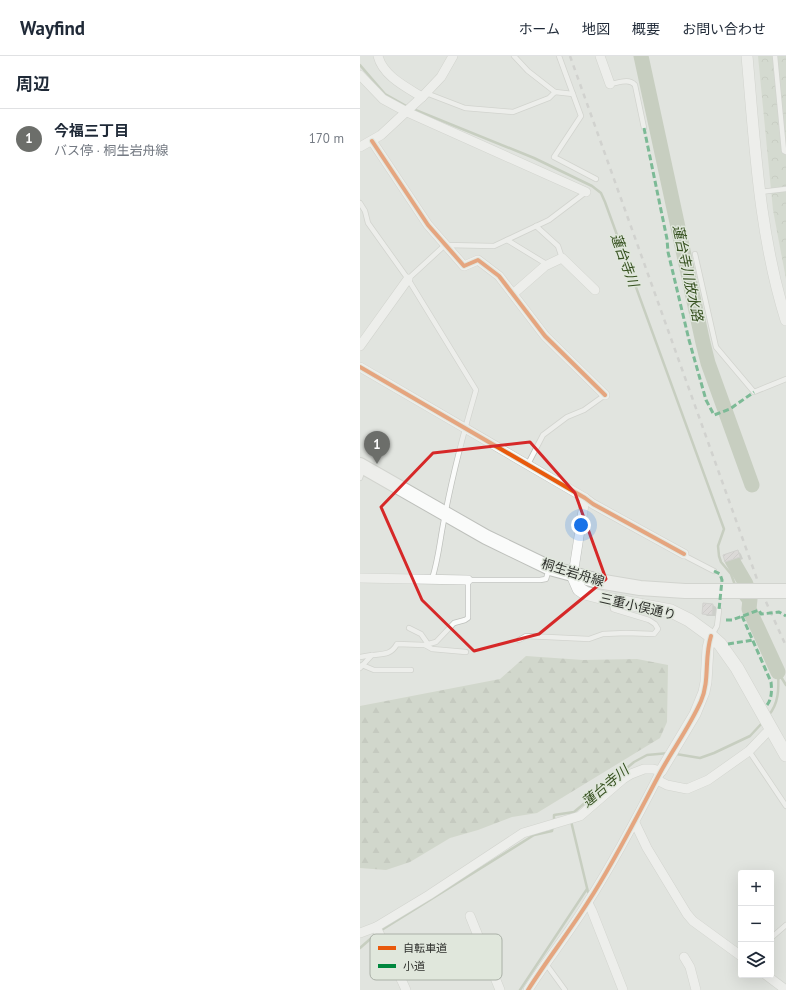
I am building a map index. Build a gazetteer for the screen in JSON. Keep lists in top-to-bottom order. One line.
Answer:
{"streets":{"main road":["桐生岩舟線","三重小俣通り"]},"crossings":[["桐生岩舟線","三重小俣通り"]],"water":["蓮台寺川","蓮台寺川放水路"],"legend":["自転車道","小道"],"page":{"header":"Wayfind","nav":["ホーム","地図","概要","お問い合わせ"],"heading":"周辺","list":[{"mark":"1","name":"今福三丁目","note":"バス停 · 桐生岩舟線","value":"170 m"}],"pins":"1","map_buttons":["+","−"]}}
